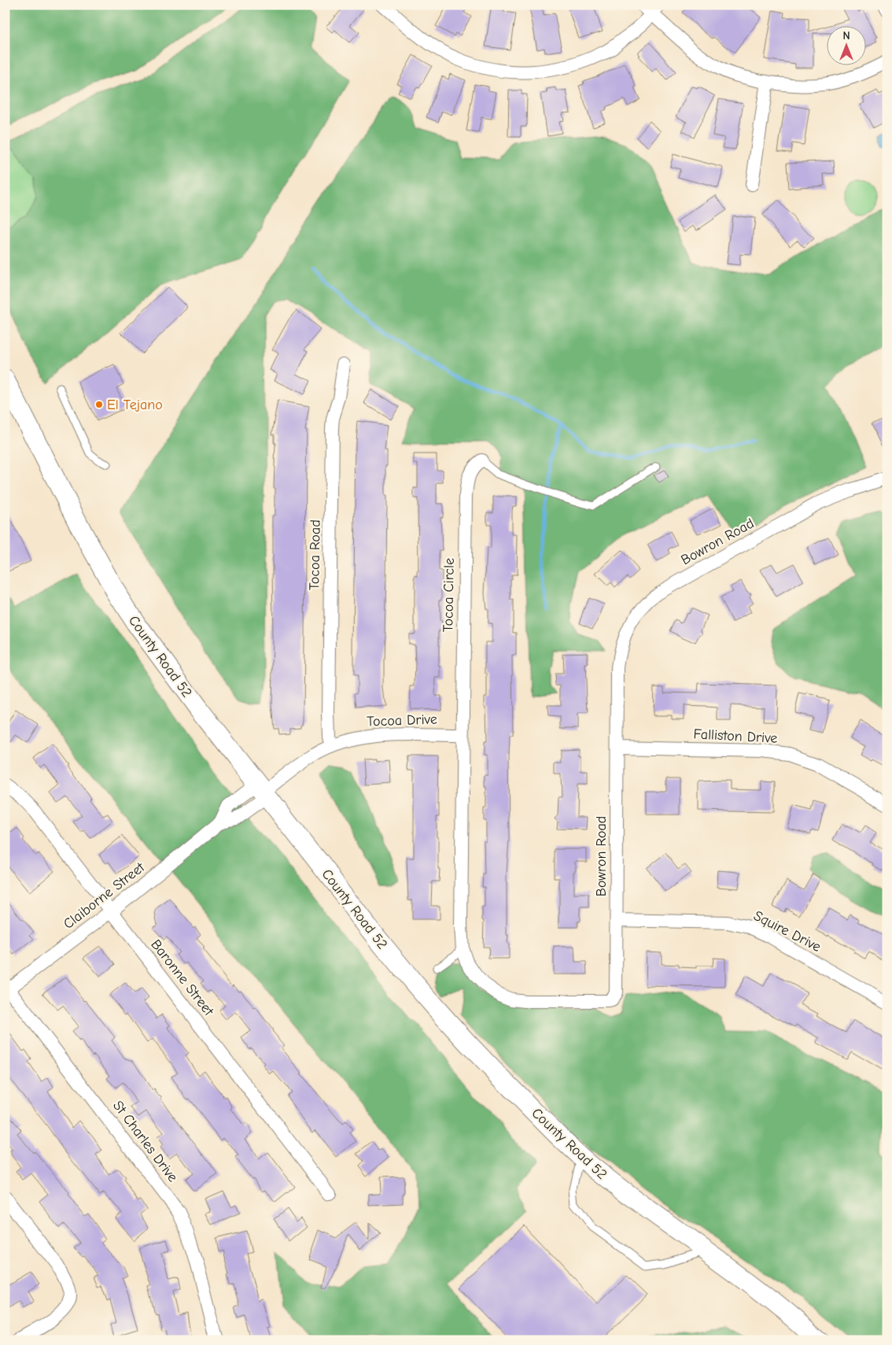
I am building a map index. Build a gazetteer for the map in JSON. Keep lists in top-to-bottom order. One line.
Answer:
{"streets":{"main road":["County Road 52"],"street":["Bowron Road","Tocoa Road","Tocoa Circle","Tocoa Drive","Falliston Drive","Claiborne Street","Squire Drive","Baronne Street","St Charles Drive"]},"crossings":[["Bowron Road","Tocoa Circle"],["Bowron Road","Tocoa Drive"],["Bowron Road","Falliston Drive"],["Bowron Road","Squire Drive"],["Tocoa Road","Tocoa Drive"],["Tocoa Circle","Tocoa Drive"],["County Road 52","Tocoa Drive"],["County Road 52","Claiborne Street"],["Tocoa Drive","Claiborne Street"],["Claiborne Street","Baronne Street"],["Claiborne Street","St Charles Drive"]],"places":["El Tejano"],"north":"top"}
